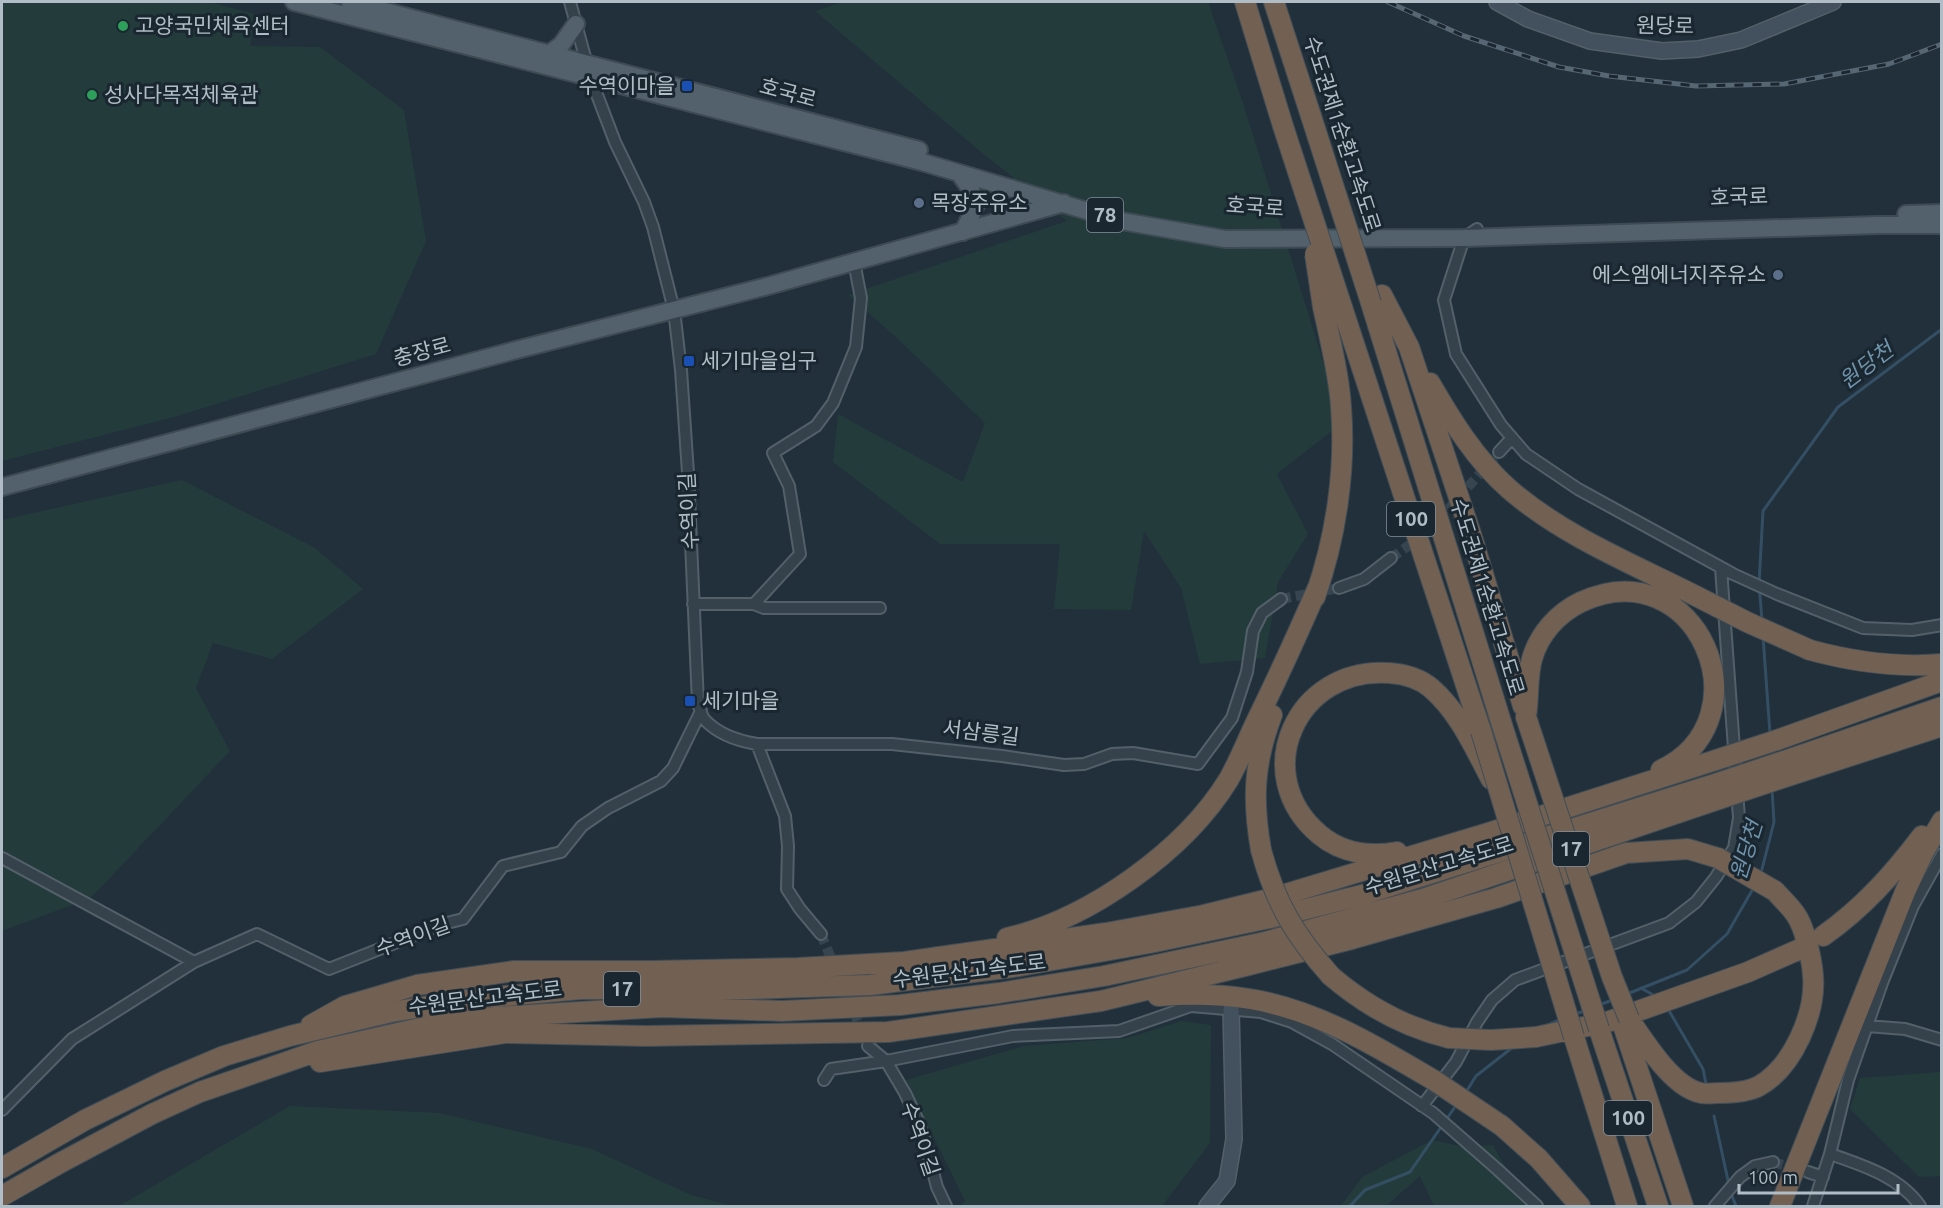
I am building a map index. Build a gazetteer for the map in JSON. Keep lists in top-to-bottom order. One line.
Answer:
{"streets":{"highway":["수도권제1순환고속도로","100","17","수원문산고속도로"],"main road":["원당로","호국로","78","충장로"],"street":["수역이길","서삼릉길"]},"crossings":[["호국로","충장로"],["충장로","수역이길"]],"water":["원당천"],"places":{"other":["고양국민체육센터","성사다목적체육관","목장주유소","에스엠에너지주유소"],"transit":["수역이마을","세기마을입구","세기마을"]},"scale_bar":"100 m"}
